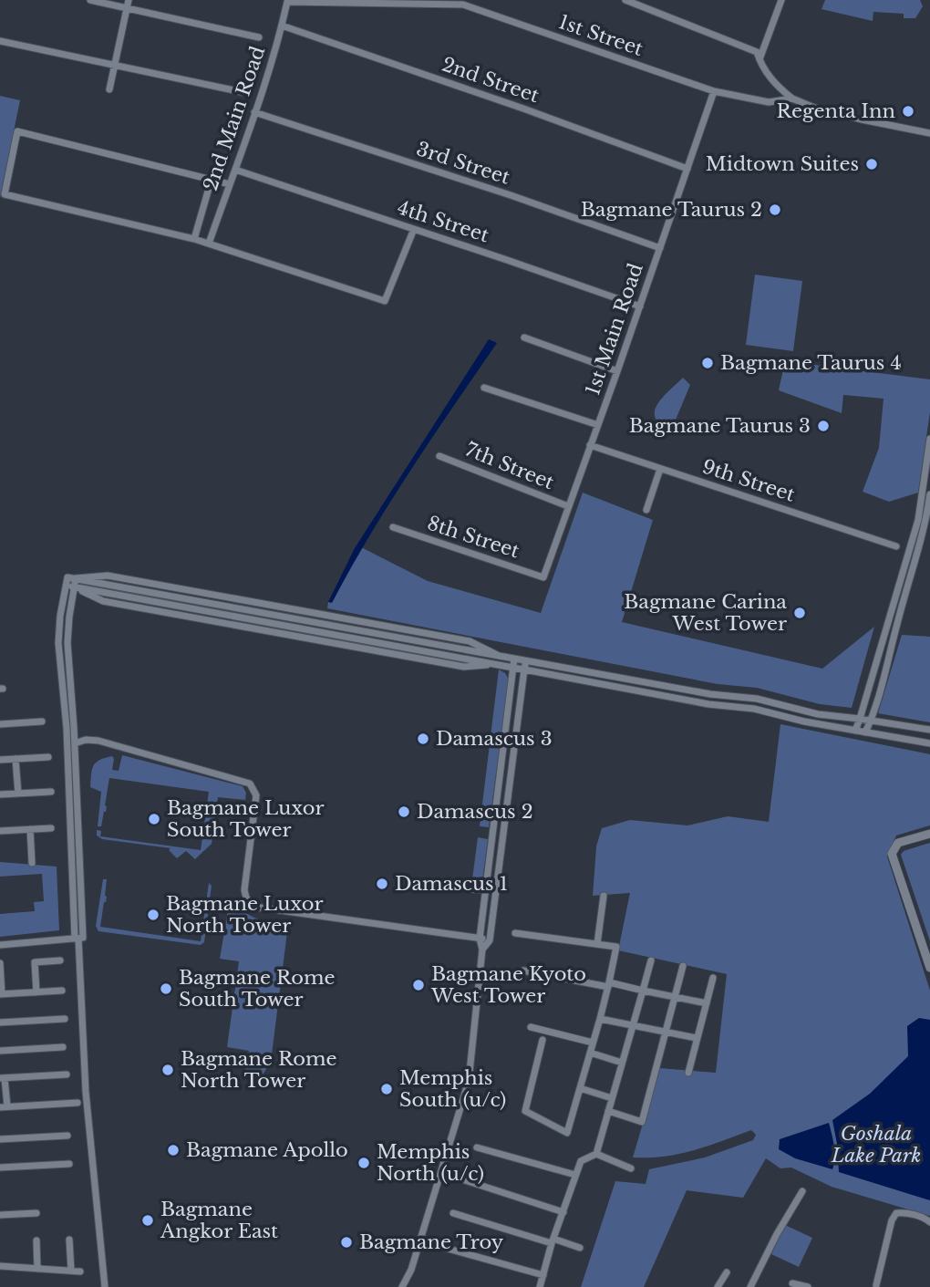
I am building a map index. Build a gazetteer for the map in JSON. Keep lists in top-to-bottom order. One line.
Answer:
{"streets":{"street":["1st Street","2nd Street","2nd Main Road","3rd Street","4th Street","1st Main Road","7th Street","9th Street","8th Street"]},"crossings":[["1st Street","2nd Main Road"],["1st Street","1st Main Road"],["2nd Street","2nd Main Road"],["2nd Street","1st Main Road"],["2nd Main Road","3rd Street"],["2nd Main Road","4th Street"],["3rd Street","1st Main Road"],["4th Street","1st Main Road"],["1st Main Road","7th Street"],["1st Main Road","9th Street"],["1st Main Road","8th Street"]],"parks":["Goshala Lake Park"],"places":["Regenta Inn","Midtown Suites","Bagmane Taurus 2","Bagmane Taurus 4","Bagmane Taurus 3","Bagmane Carina West Tower","Damascus 3","Damascus 2","Bagmane Luxor South Tower","Damascus 1","Bagmane Luxor North Tower","Bagmane Kyoto West Tower","Bagmane Rome South Tower","Bagmane Rome North Tower","Memphis South (u/c)","Bagmane Apollo","Memphis North (u/c)","Bagmane Angkor East","Bagmane Troy"]}
